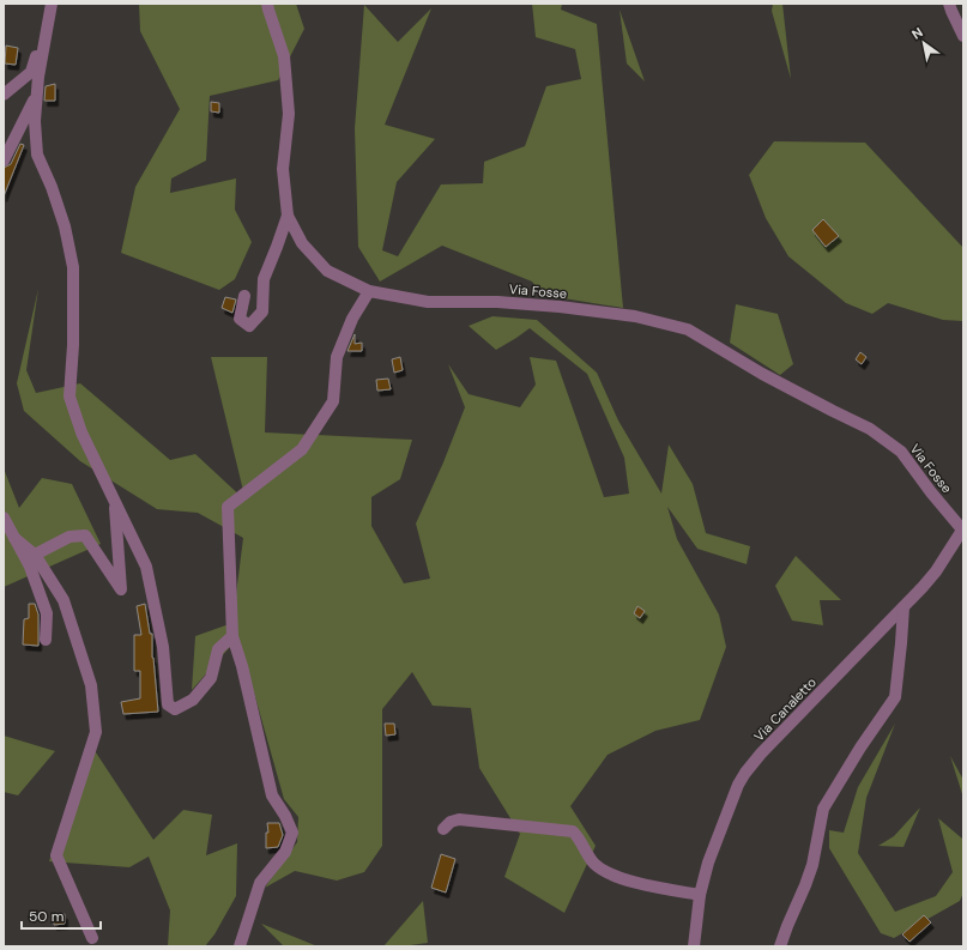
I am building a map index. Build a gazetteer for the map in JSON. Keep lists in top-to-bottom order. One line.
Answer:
{"streets":{"street":["Via Fosse","Via Canaletto"]},"crossings":[["Via Fosse","Via Canaletto"]],"scale_bar":"50 m","north":"top left"}
